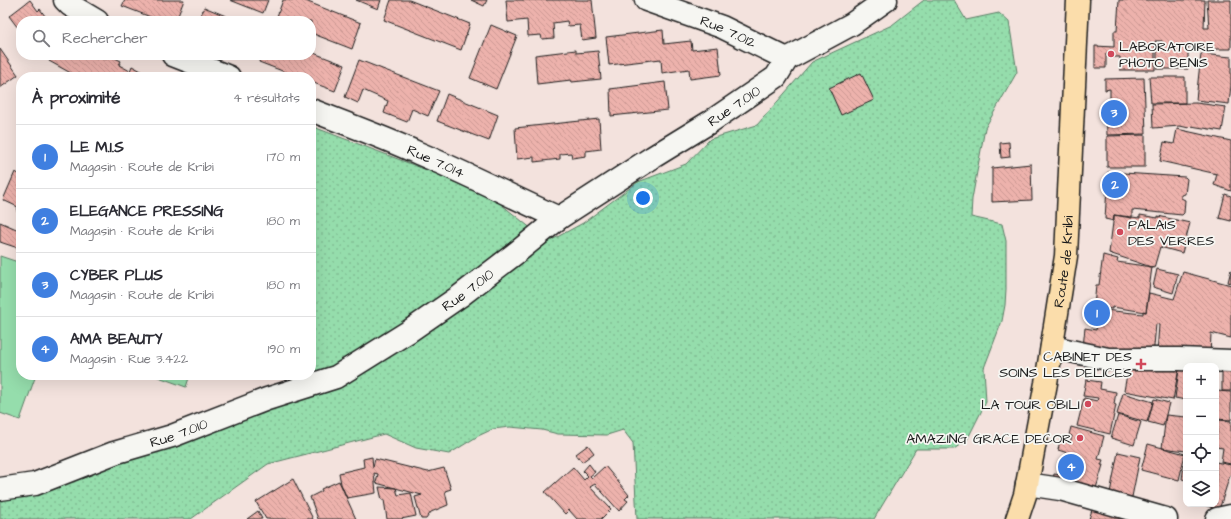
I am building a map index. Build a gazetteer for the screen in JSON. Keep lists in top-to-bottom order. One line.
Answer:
{"streets":{"main road":["Route de Kribi"],"street":["Rue 7.012","Rue 7.010","Rue 7.014"]},"crossings":[["Rue 7.012","Rue 7.010"],["Rue 7.010","Rue 7.014"]],"places":{"other":["LABORATOIRE PHOTO BENIS","PALAIS DES VERRES","LA TOUR OBILI","AMAZING GRACE DECOR"],"health":["CABINET DES SOINS LES DELICES"]},"page":{"search":"Rechercher","heading":["À proximité","4 résultats"],"pins":["3","2","1","4"],"list":[{"mark":"1","name":"LE M.I.S","note":"Magasin · Route de Kribi","value":"170 m"},{"mark":"2","name":"ELEGANCE PRESSING","note":"Magasin · Route de Kribi","value":"180 m"},{"mark":"3","name":"CYBER PLUS","note":"Magasin · Route de Kribi","value":"180 m"},{"mark":"4","name":"AMA BEAUTY","note":"Magasin · Rue 3.422","value":"190 m"}],"map_buttons":["+","−"]}}
